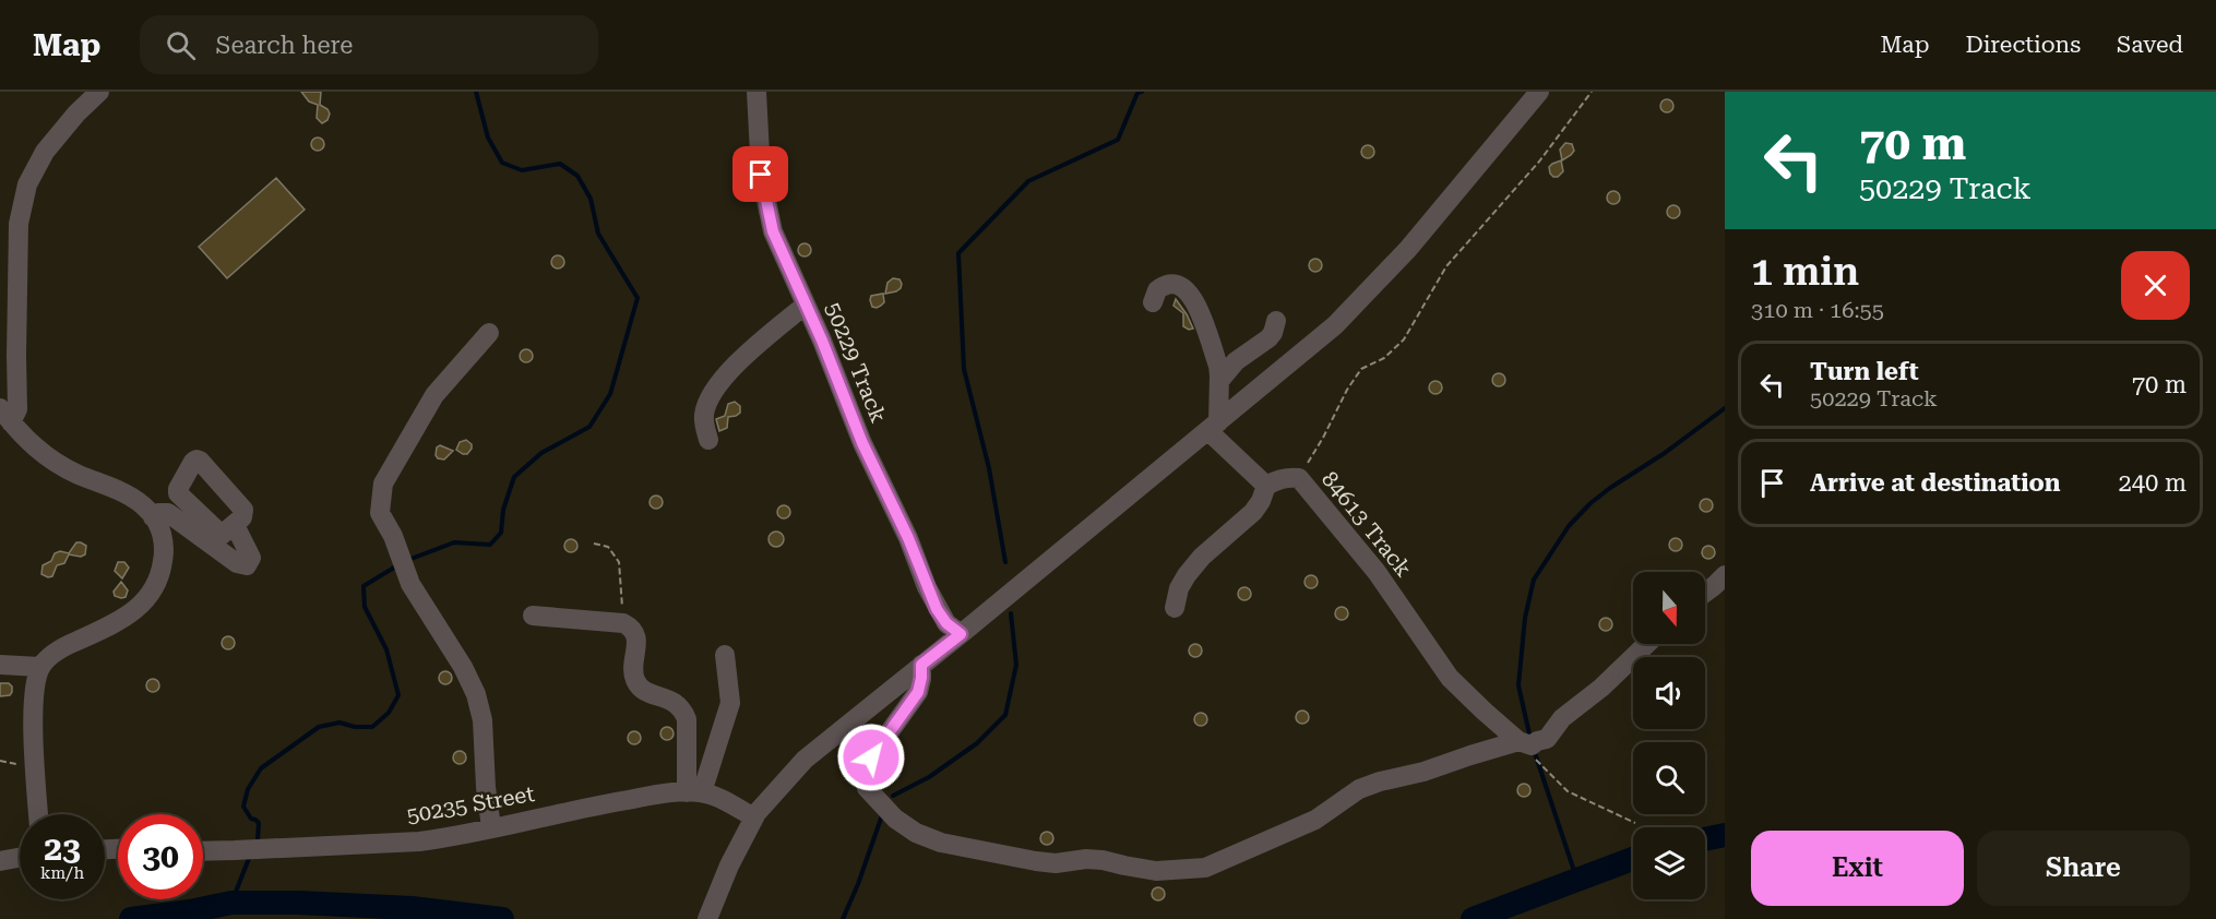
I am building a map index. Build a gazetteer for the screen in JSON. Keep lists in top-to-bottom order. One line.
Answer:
{"streets":{"street":["50229 Track","84613 Track","50235 Street"]},"north":"bottom","page":{"header":"Map","search":"Search here","nav":["Map","Directions","Saved"],"turn":["70 m","50229 Track"],"heading":["1 min","310 m · 16:55"],"list":[{"name":"Turn left","note":"50229 Track","value":"70 m"},{"name":"Arrive at destination","value":"240 m"}],"speed":"23 km/h","limit":"30","buttons":["Exit","Share"]}}
